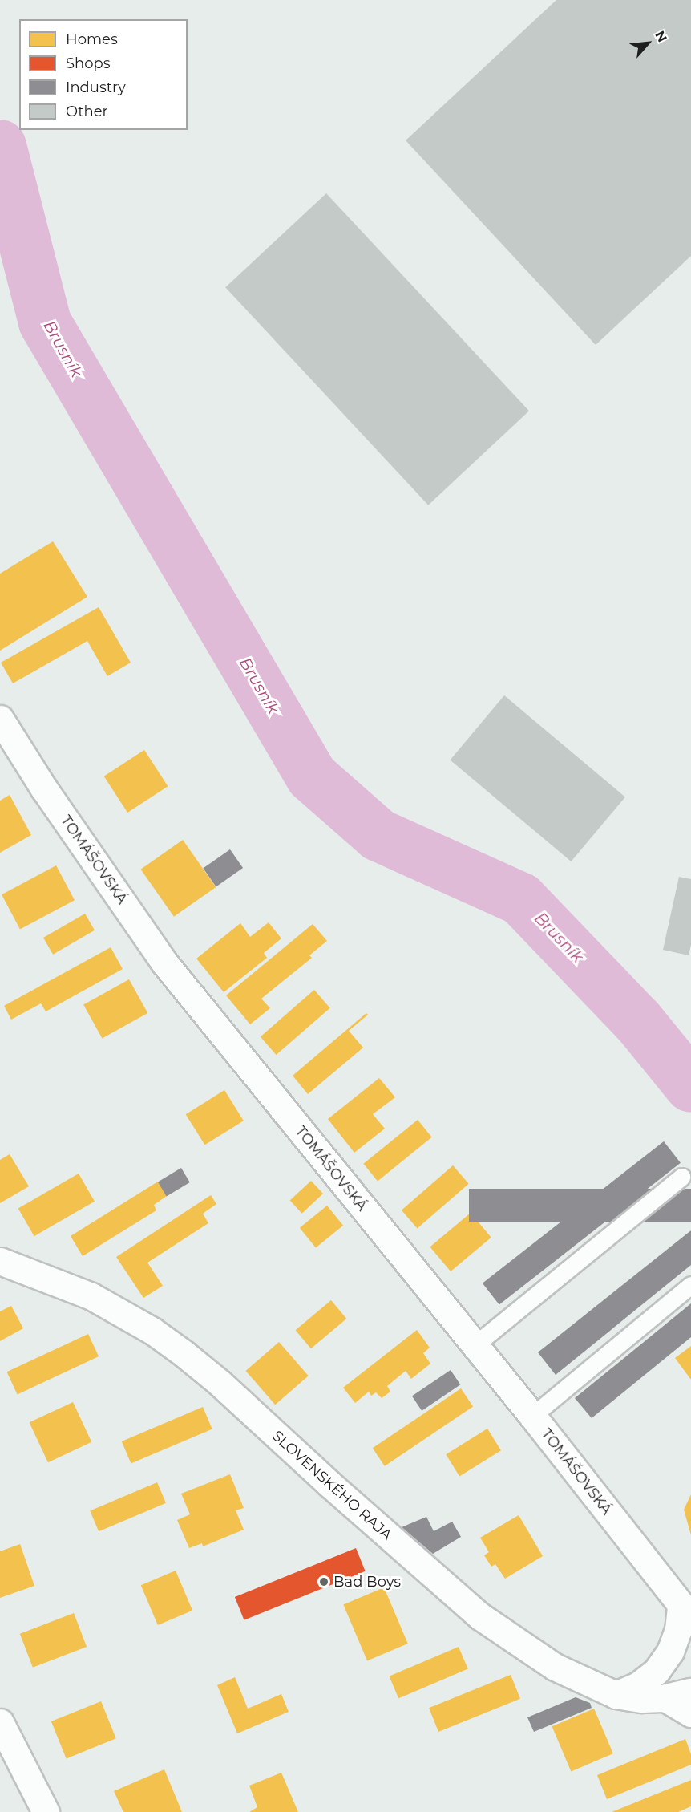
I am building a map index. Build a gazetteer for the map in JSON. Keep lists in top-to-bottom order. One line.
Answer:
{"streets":{"street":["TOMÁŠOVSKÁ","SLOVENSKÉHO RAJA"]},"crossings":[["TOMÁŠOVSKÁ","SLOVENSKÉHO RAJA"]],"water":["Brusník"],"places":["Bad Boys"],"legend":["Homes","Shops","Industry","Other"],"north":"top right"}
